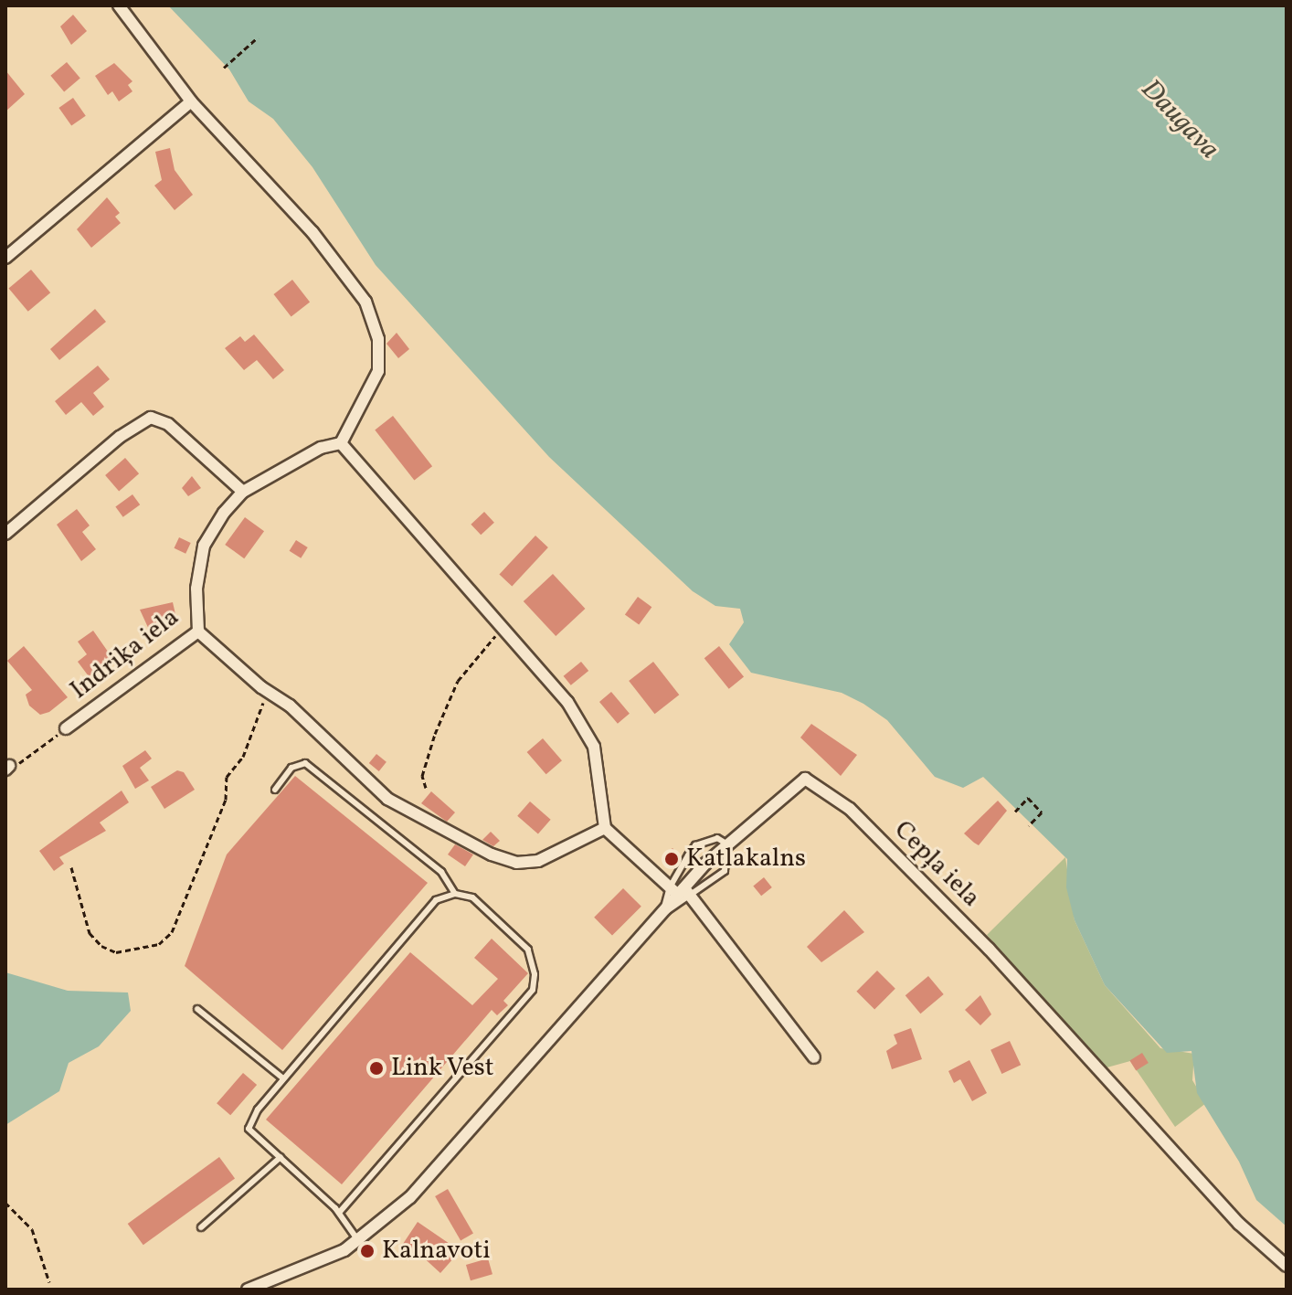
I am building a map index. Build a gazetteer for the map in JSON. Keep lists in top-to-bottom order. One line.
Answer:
{"streets":{"street":["Indriķa iela","Cepļa iela"]},"water":["Daugava"],"places":["Katlakalns","Link Vest","Kalnavoti"]}
